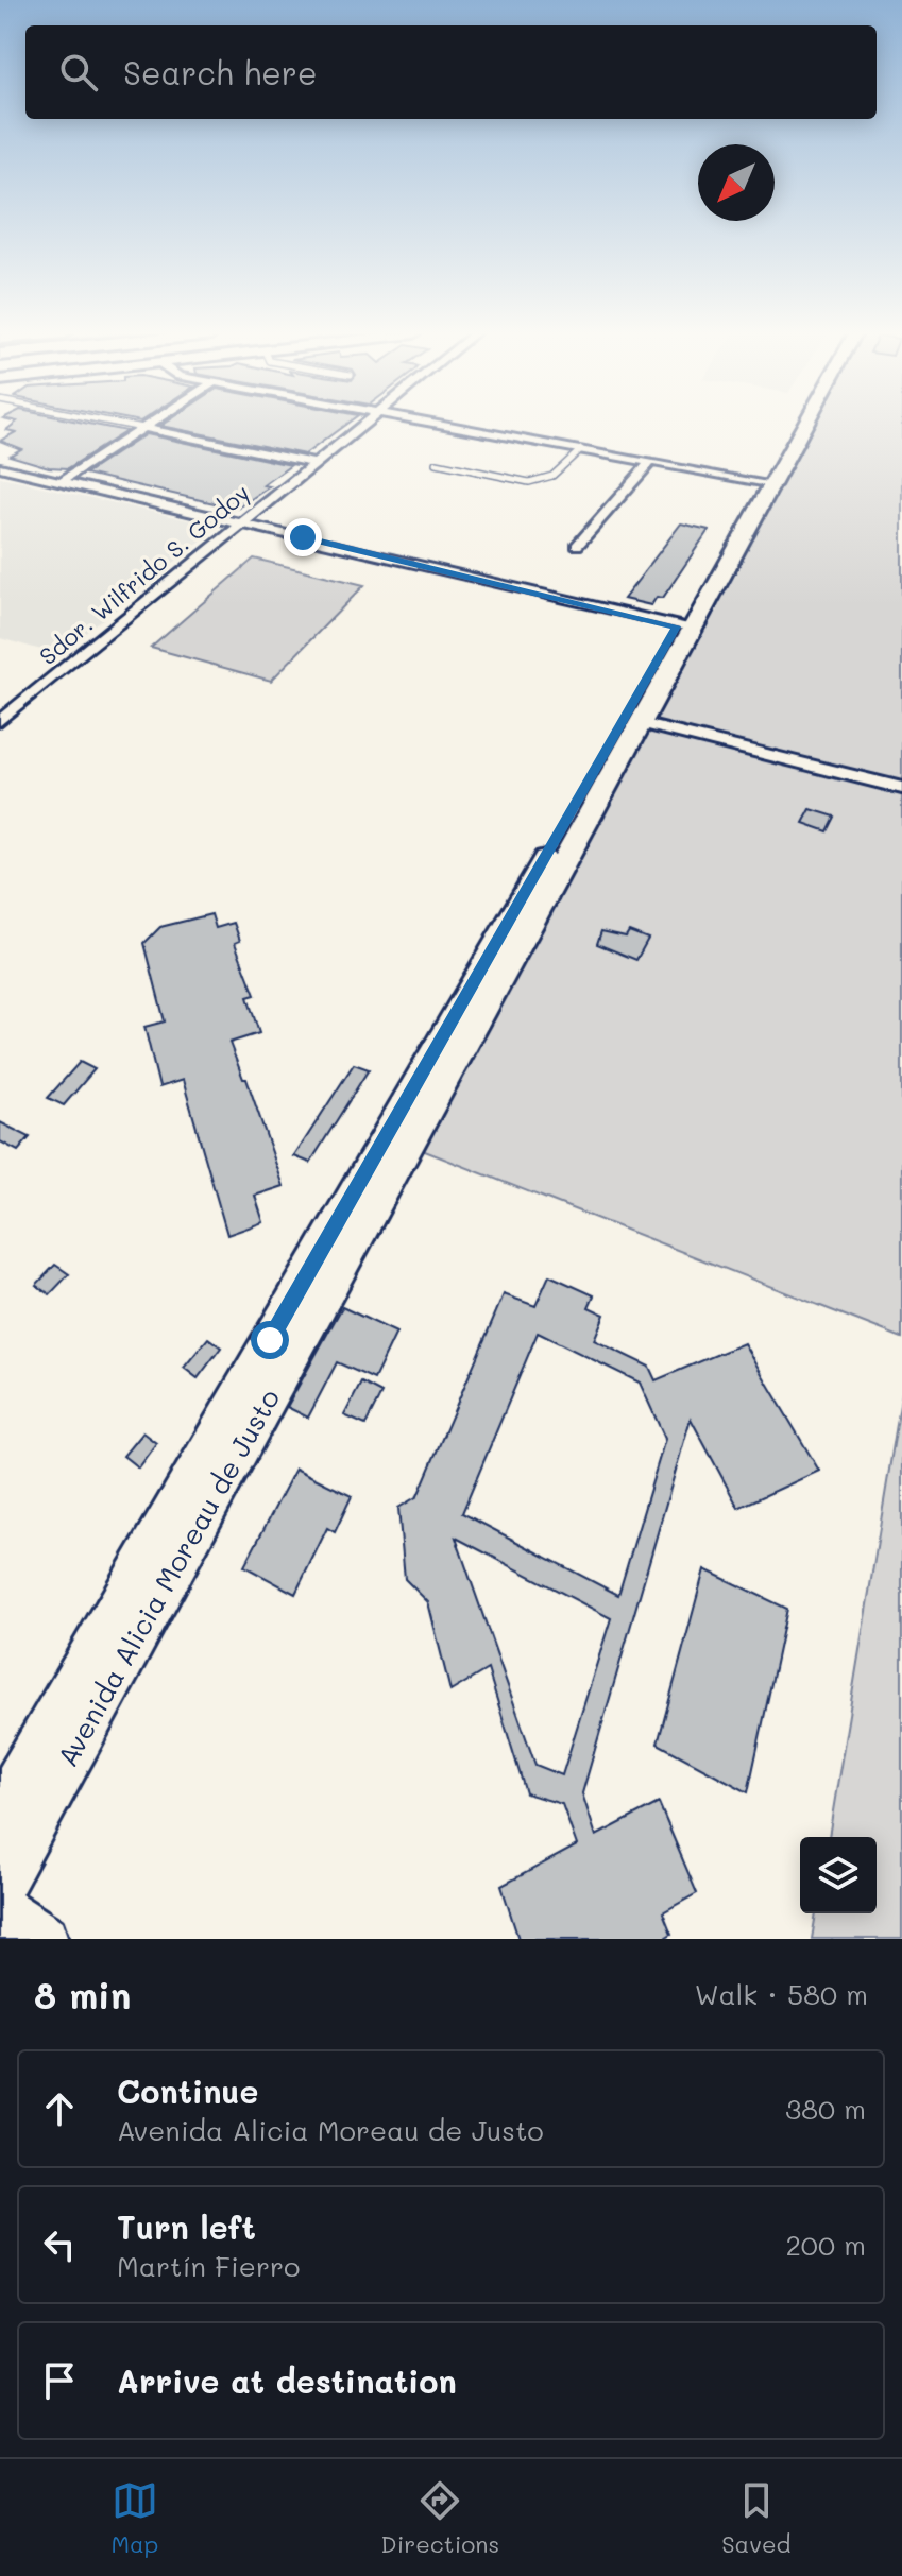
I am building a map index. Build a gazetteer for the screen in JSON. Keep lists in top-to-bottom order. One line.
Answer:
{"streets":{"main road":["Avenida Alicia Moreau de Justo"],"street":["Sdor. Wilfrido S. Godoy"]},"north":"bottom left","page":{"search":"Search here","heading":["8 min","Walk · 580 m"],"list":[["Continue","Avenida Alicia Moreau de Justo","380 m"],["Turn left","Martín Fierro","200 m"],"Arrive at destination"],"nav":["Map","Directions","Saved"]}}
